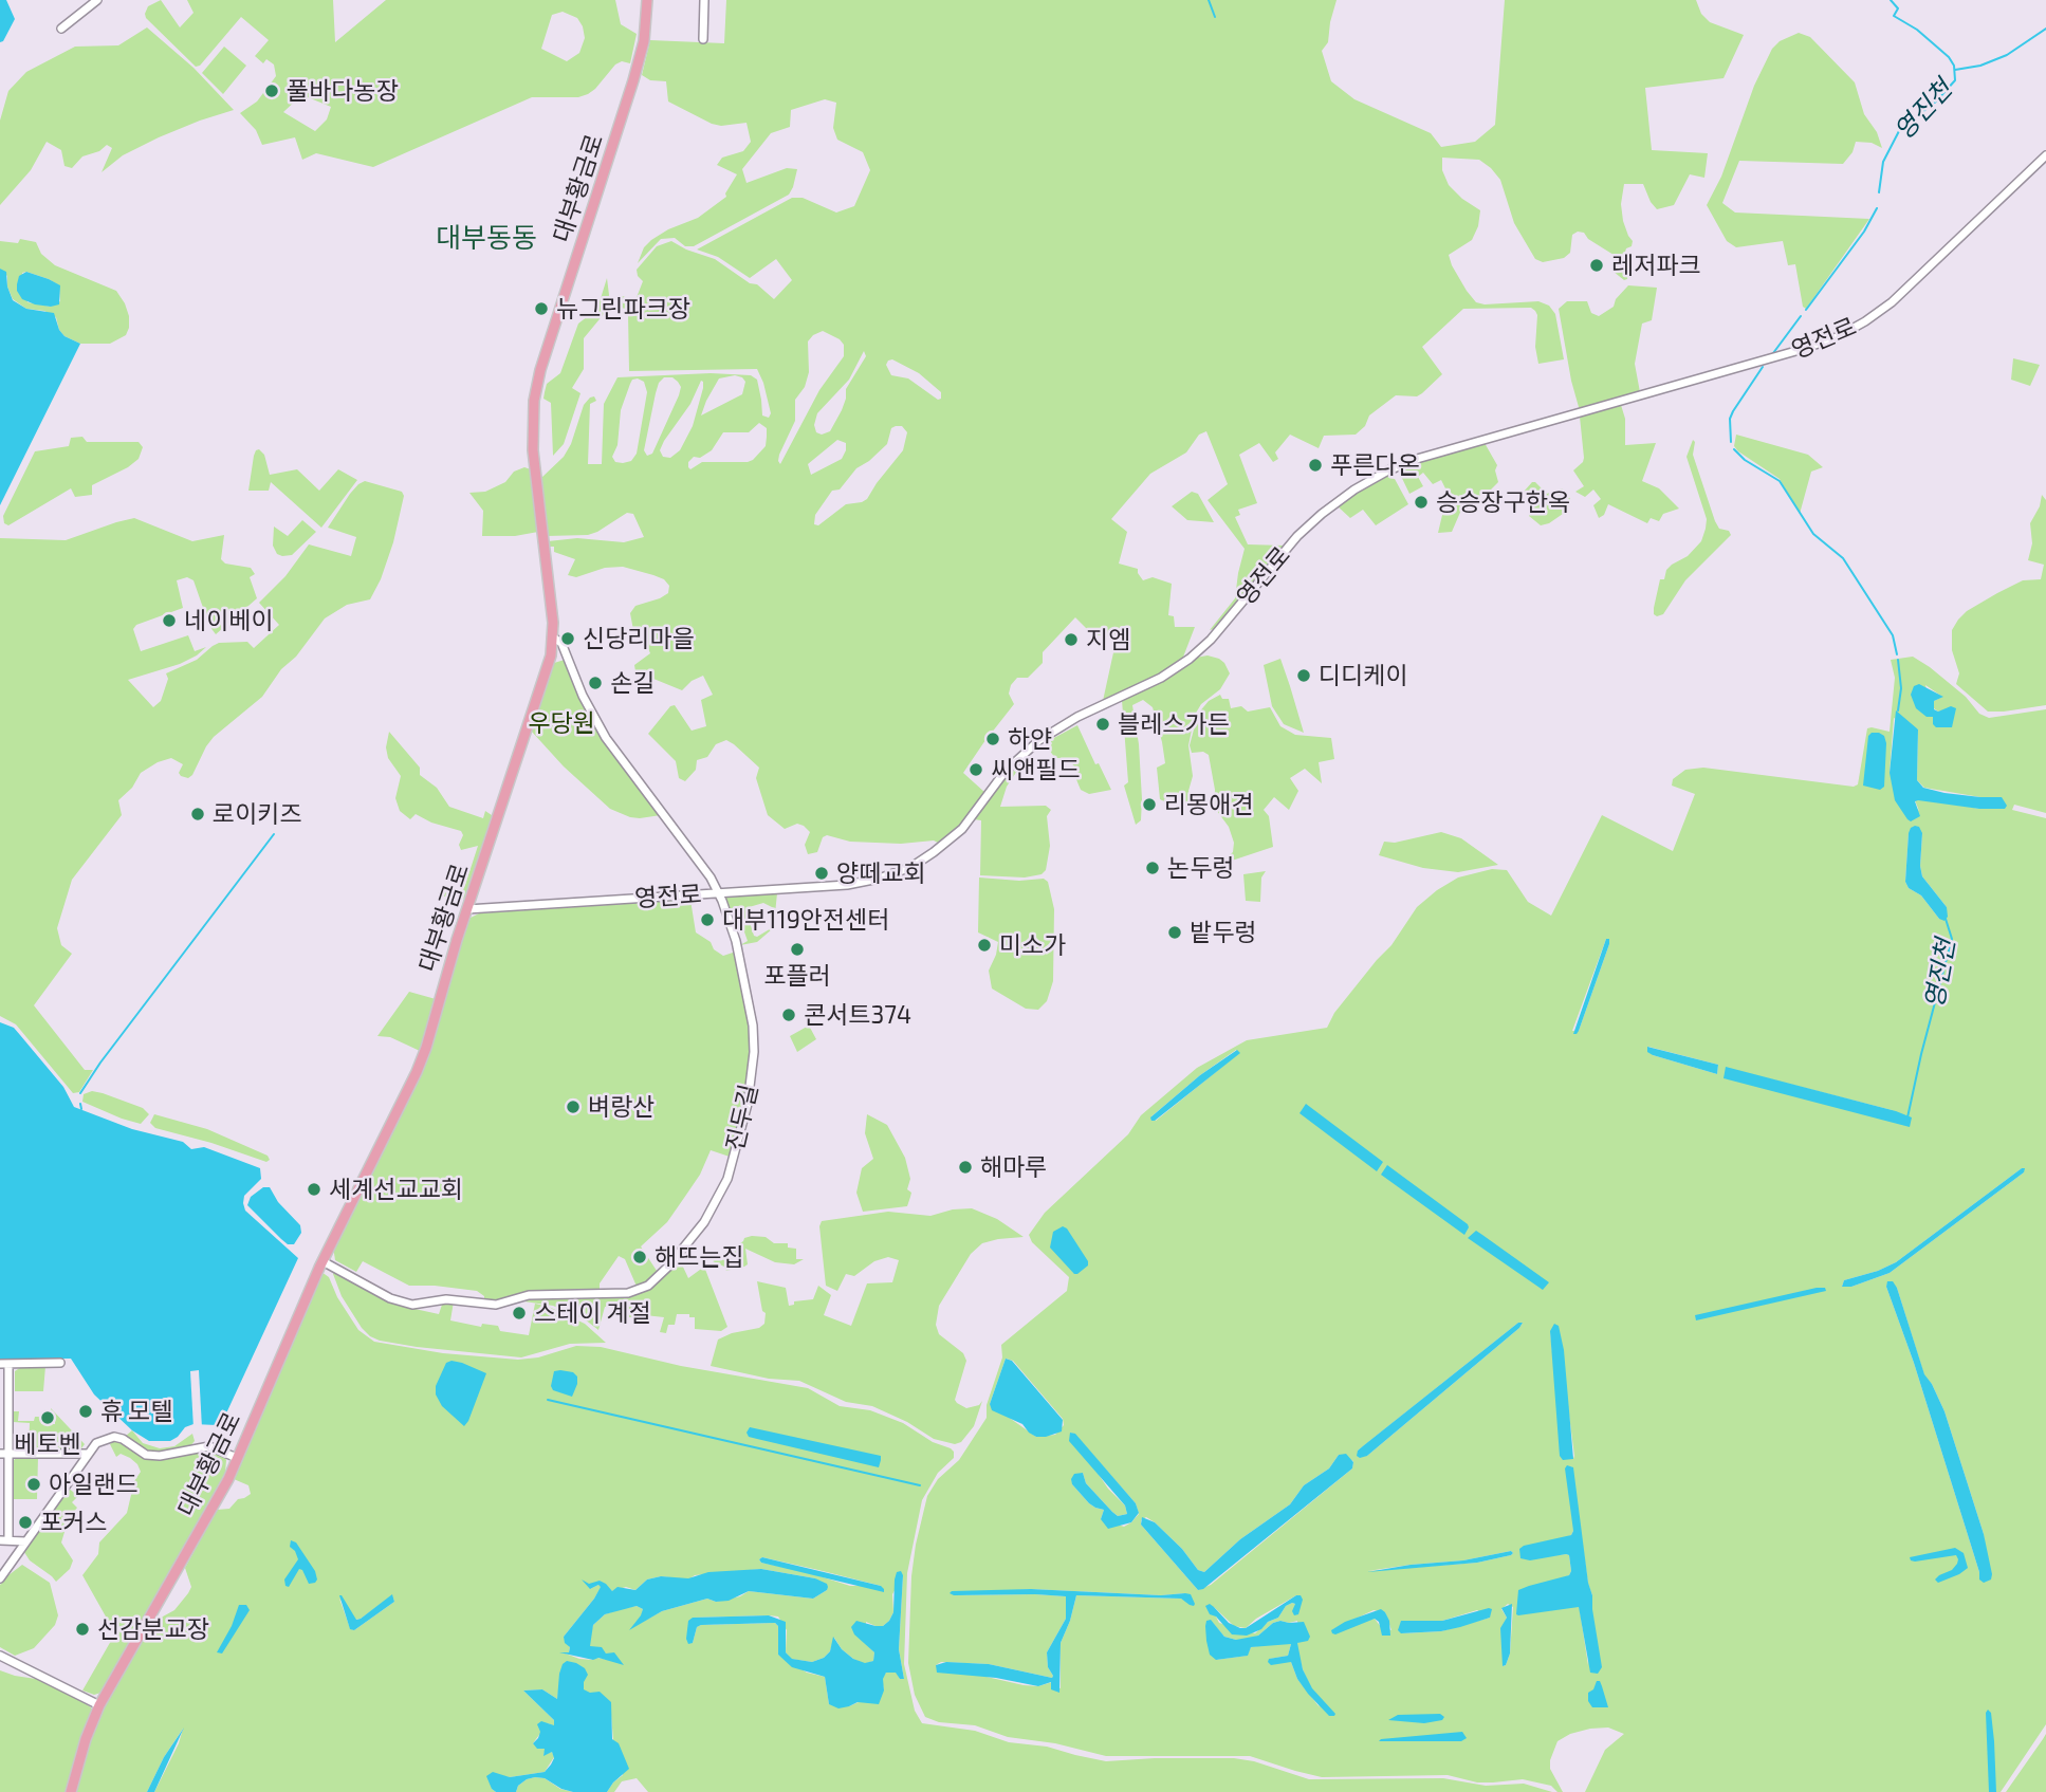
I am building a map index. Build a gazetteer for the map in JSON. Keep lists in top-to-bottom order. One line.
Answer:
{"streets":{"main road":["대부황금로"],"street":["영전로","진두길"]},"crossings":[["대부황금로","영전로"],["대부황금로","진두길"],["영전로","진두길"]],"districts":["대부동동"],"water":["영진천"],"parks":["우당원"],"places":["풀바다농장","레저파크","뉴그린파크장","푸른다온","승승장구한옥","네이베이","신당리마을","지엠","디디케이","손길","블레스가든","하얀","씨앤필드","리몽애견","로이키즈","논두렁","양떼교회","대부119안전센터","밭두렁","미소가","포플러","콘서트374","벼랑산","해마루","세계선교교회","해뜨는집","스테이 계절","휴 모텔","베토벤","아일랜드","포커스","선감분교장"]}
